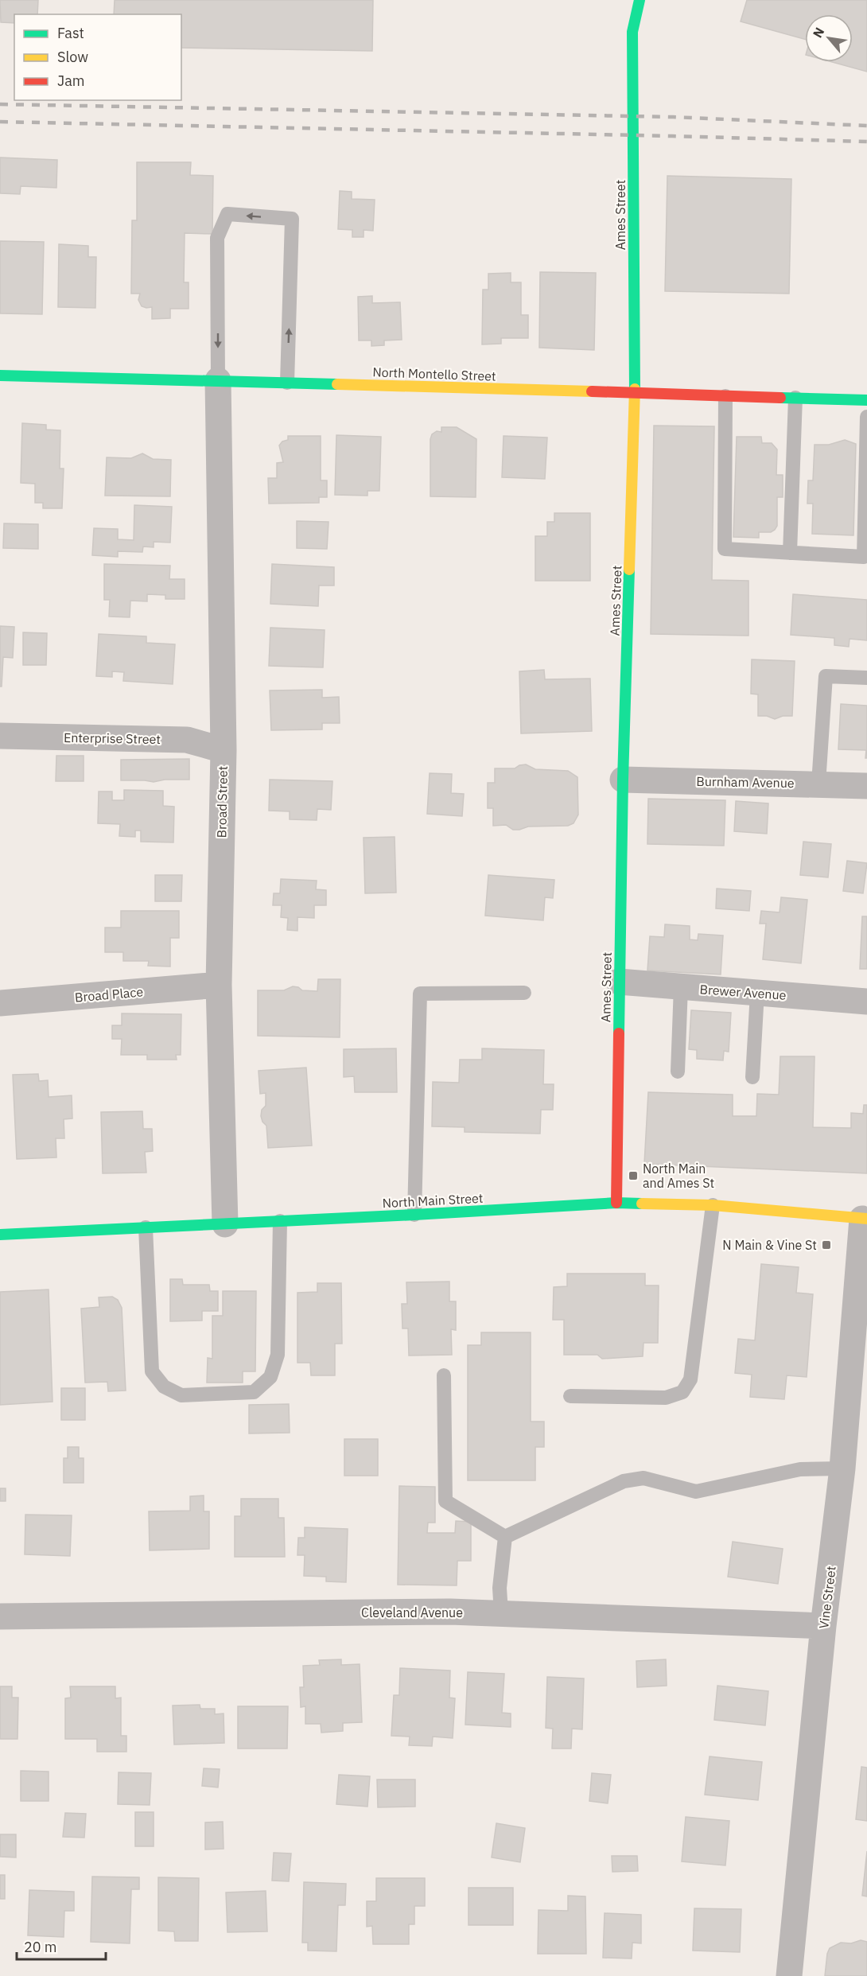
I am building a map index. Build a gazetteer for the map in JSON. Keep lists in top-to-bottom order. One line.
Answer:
{"streets":{"main road":["Ames Street","North Montello Street","North Main Street"],"street":["Enterprise Street","Burnham Avenue","Broad Street","Brewer Avenue","Broad Place","Vine Street","Cleveland Avenue"]},"crossings":[["Ames Street","North Montello Street"],["Ames Street","Burnham Avenue"],["Ames Street","Brewer Avenue"],["Ames Street","North Main Street"],["North Montello Street","Broad Street"],["Enterprise Street","Broad Street"],["Broad Street","Broad Place"],["Broad Street","North Main Street"],["North Main Street","Vine Street"],["Vine Street","Cleveland Avenue"]],"places":{"transit":["North Main and Ames St","N Main & Vine St"]},"legend":["Fast","Slow","Jam"],"scale_bar":"20 m","north":"top left"}
